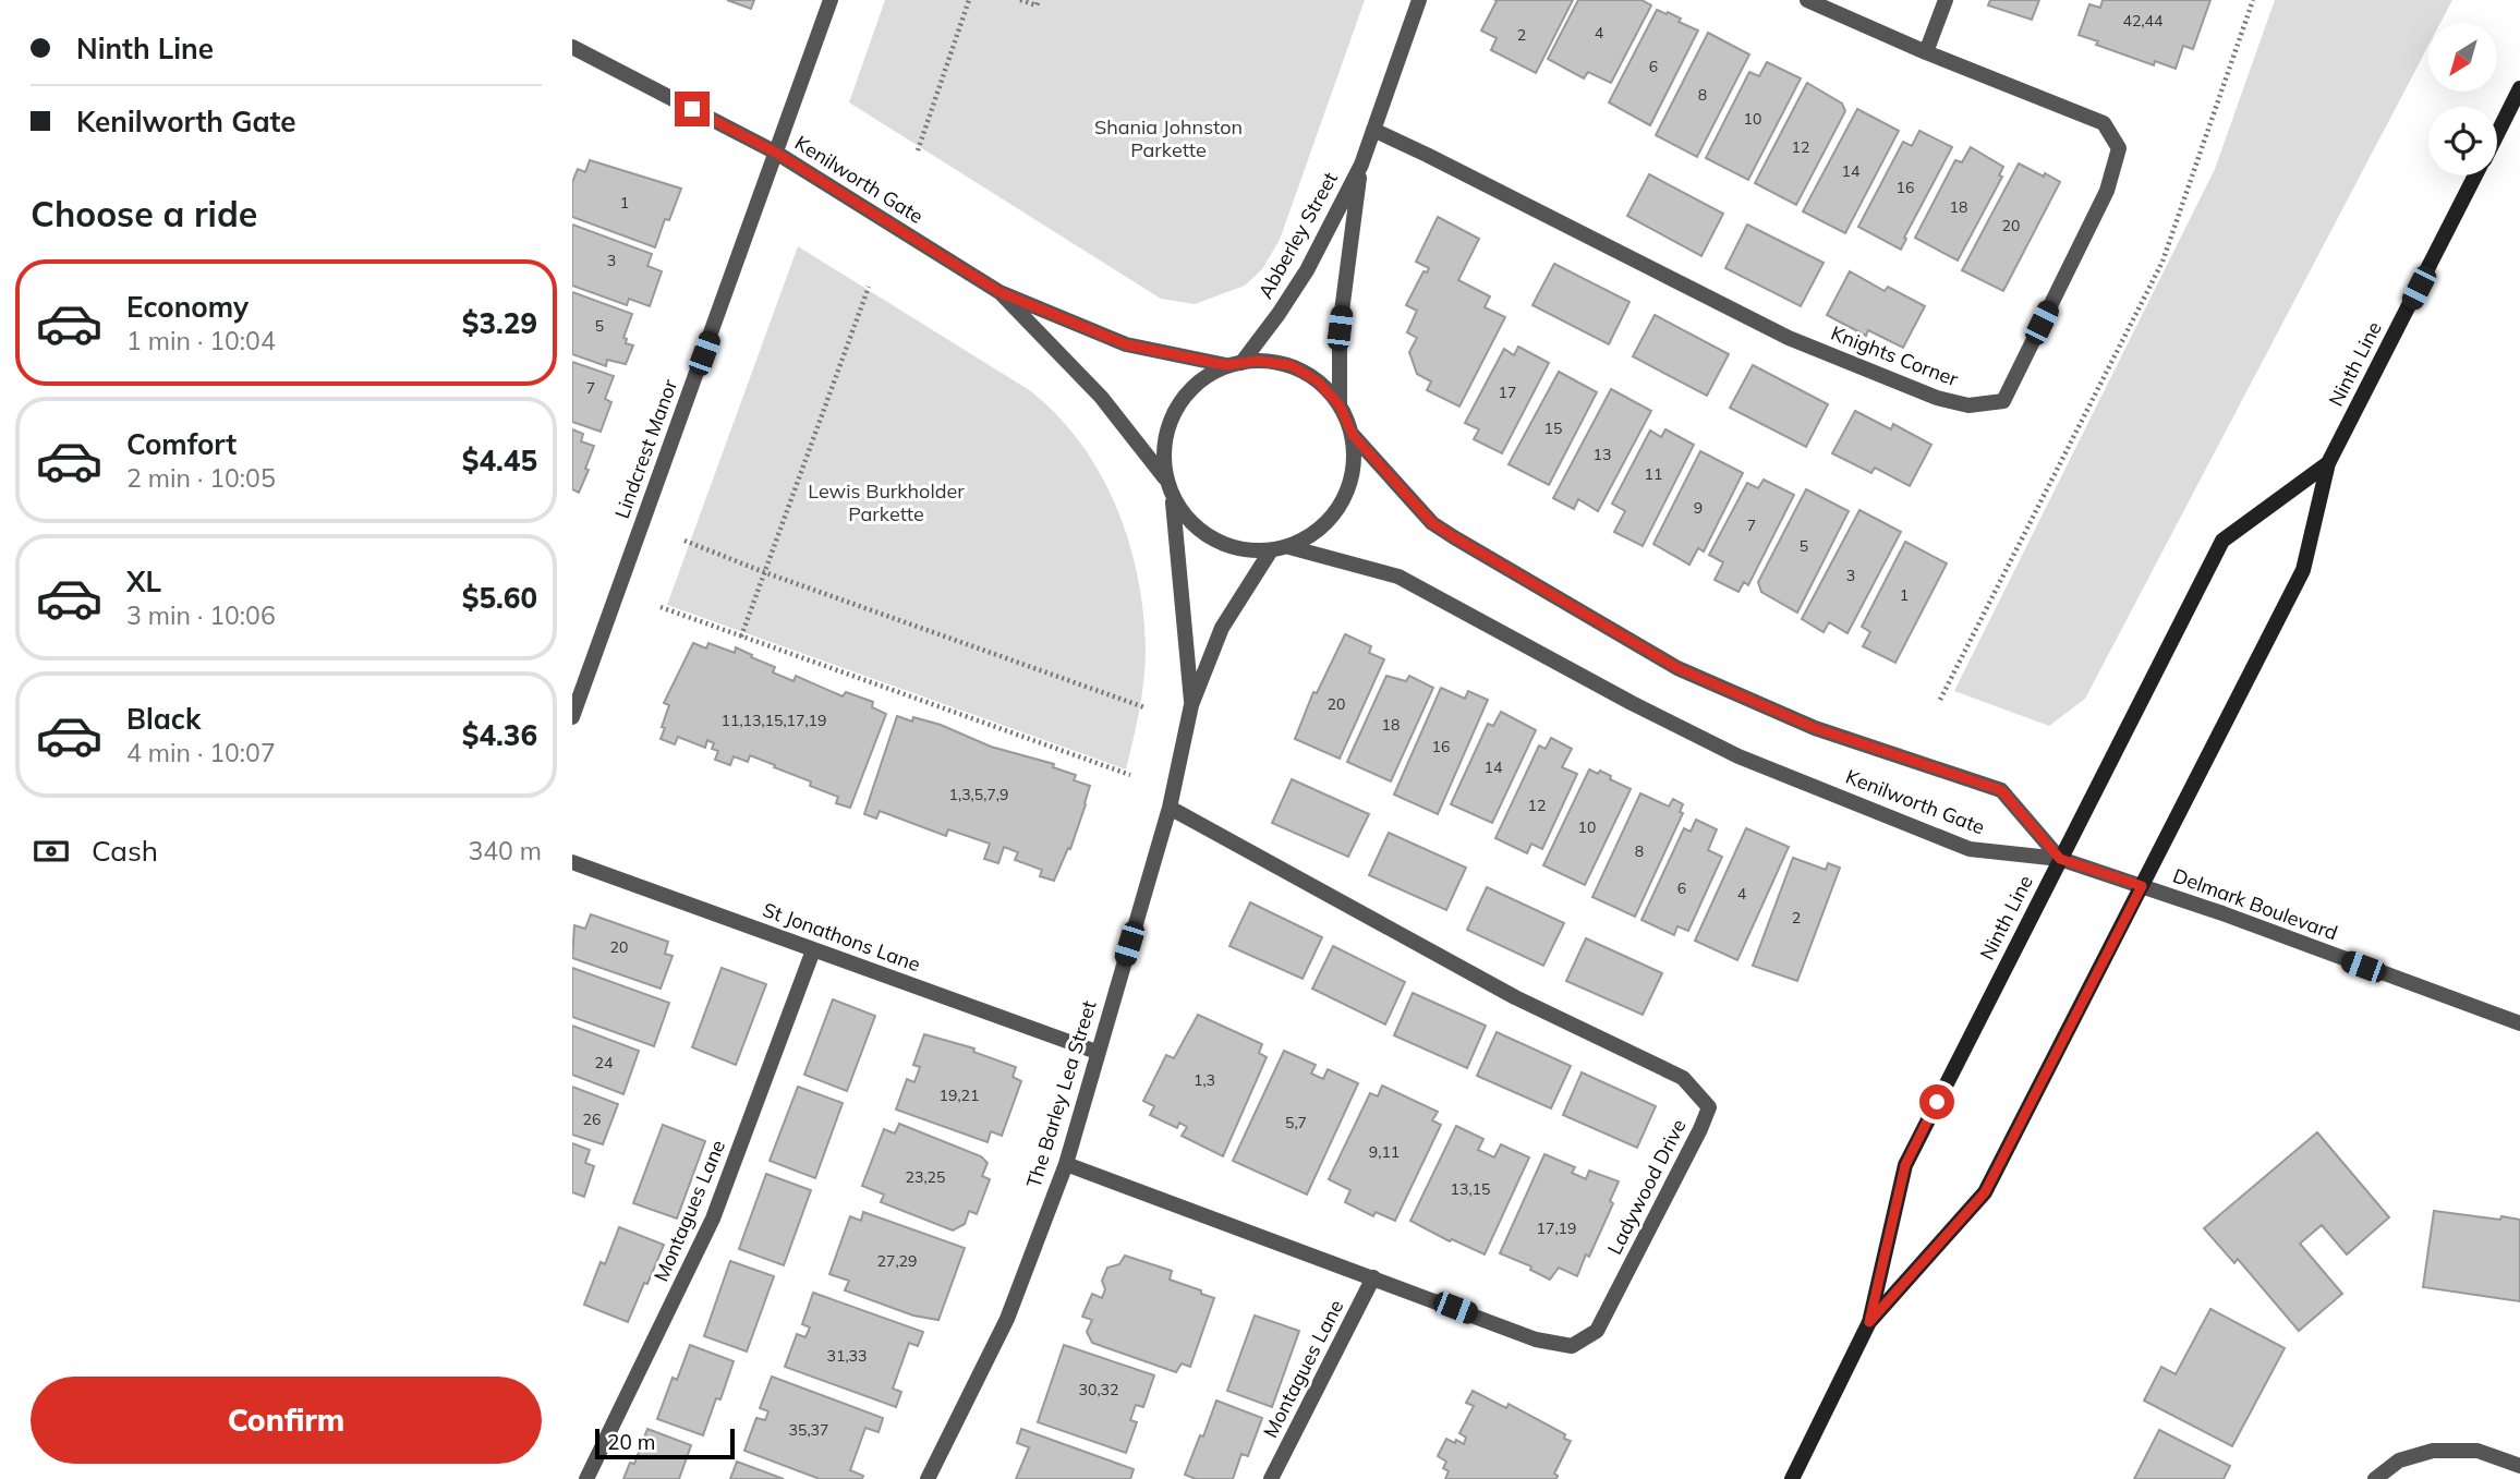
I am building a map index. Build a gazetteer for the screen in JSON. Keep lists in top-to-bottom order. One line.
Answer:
{"streets":{"main road":["Ninth Line"],"street":["Kenilworth Gate","Abberley Street","Knights Corner","Lindcrest Manor","Delmark Boulevard","St Jonathons Lane","The Barley Lea Street","Ladywood Drive","Montagues Lane"]},"crossings":[["Kenilworth Gate","Abberley Street"],["Kenilworth Gate","Ninth Line"],["Kenilworth Gate","Lindcrest Manor"],["Kenilworth Gate","Delmark Boulevard"],["Kenilworth Gate","The Barley Lea Street"],["Abberley Street","Knights Corner"],["Abberley Street","The Barley Lea Street"],["Ninth Line","Delmark Boulevard"],["St Jonathons Lane","The Barley Lea Street"],["St Jonathons Lane","Montagues Lane"],["The Barley Lea Street","Ladywood Drive"],["Ladywood Drive","Montagues Lane"]],"parks":["Shania Johnston Parkette","Lewis Burkholder Parkette"],"house_numbers":["42,44","4","2","6","8","10","12","14","16","1","18","20","3","5","7","17","15","13","11","9","7","5","3","1","20","11,13,15,17,19","18","16","14","1,3,5,7,9","12","10","8","6","4","2","20","24","1,3","19,21","26","5,7","9,11","23,25","13,15","17,19","27,29","31,33","30,32","35,37"],"scale_bar":"20 m","north":"bottom left","page":{"banner":["Ninth Line","Kenilworth Gate"],"heading":"Choose a ride","list":[{"name":"Economy","note":"1 min · 10:04","value":"$3.29"},{"name":"Comfort","note":"2 min · 10:05","value":"$4.45"},{"name":"XL","note":"3 min · 10:06","value":"$5.60"},{"name":"Black","note":"4 min · 10:07","value":"$4.36"}],"pay":["Cash","340 m"],"buttons":"Confirm","scale":"20 m"}}
